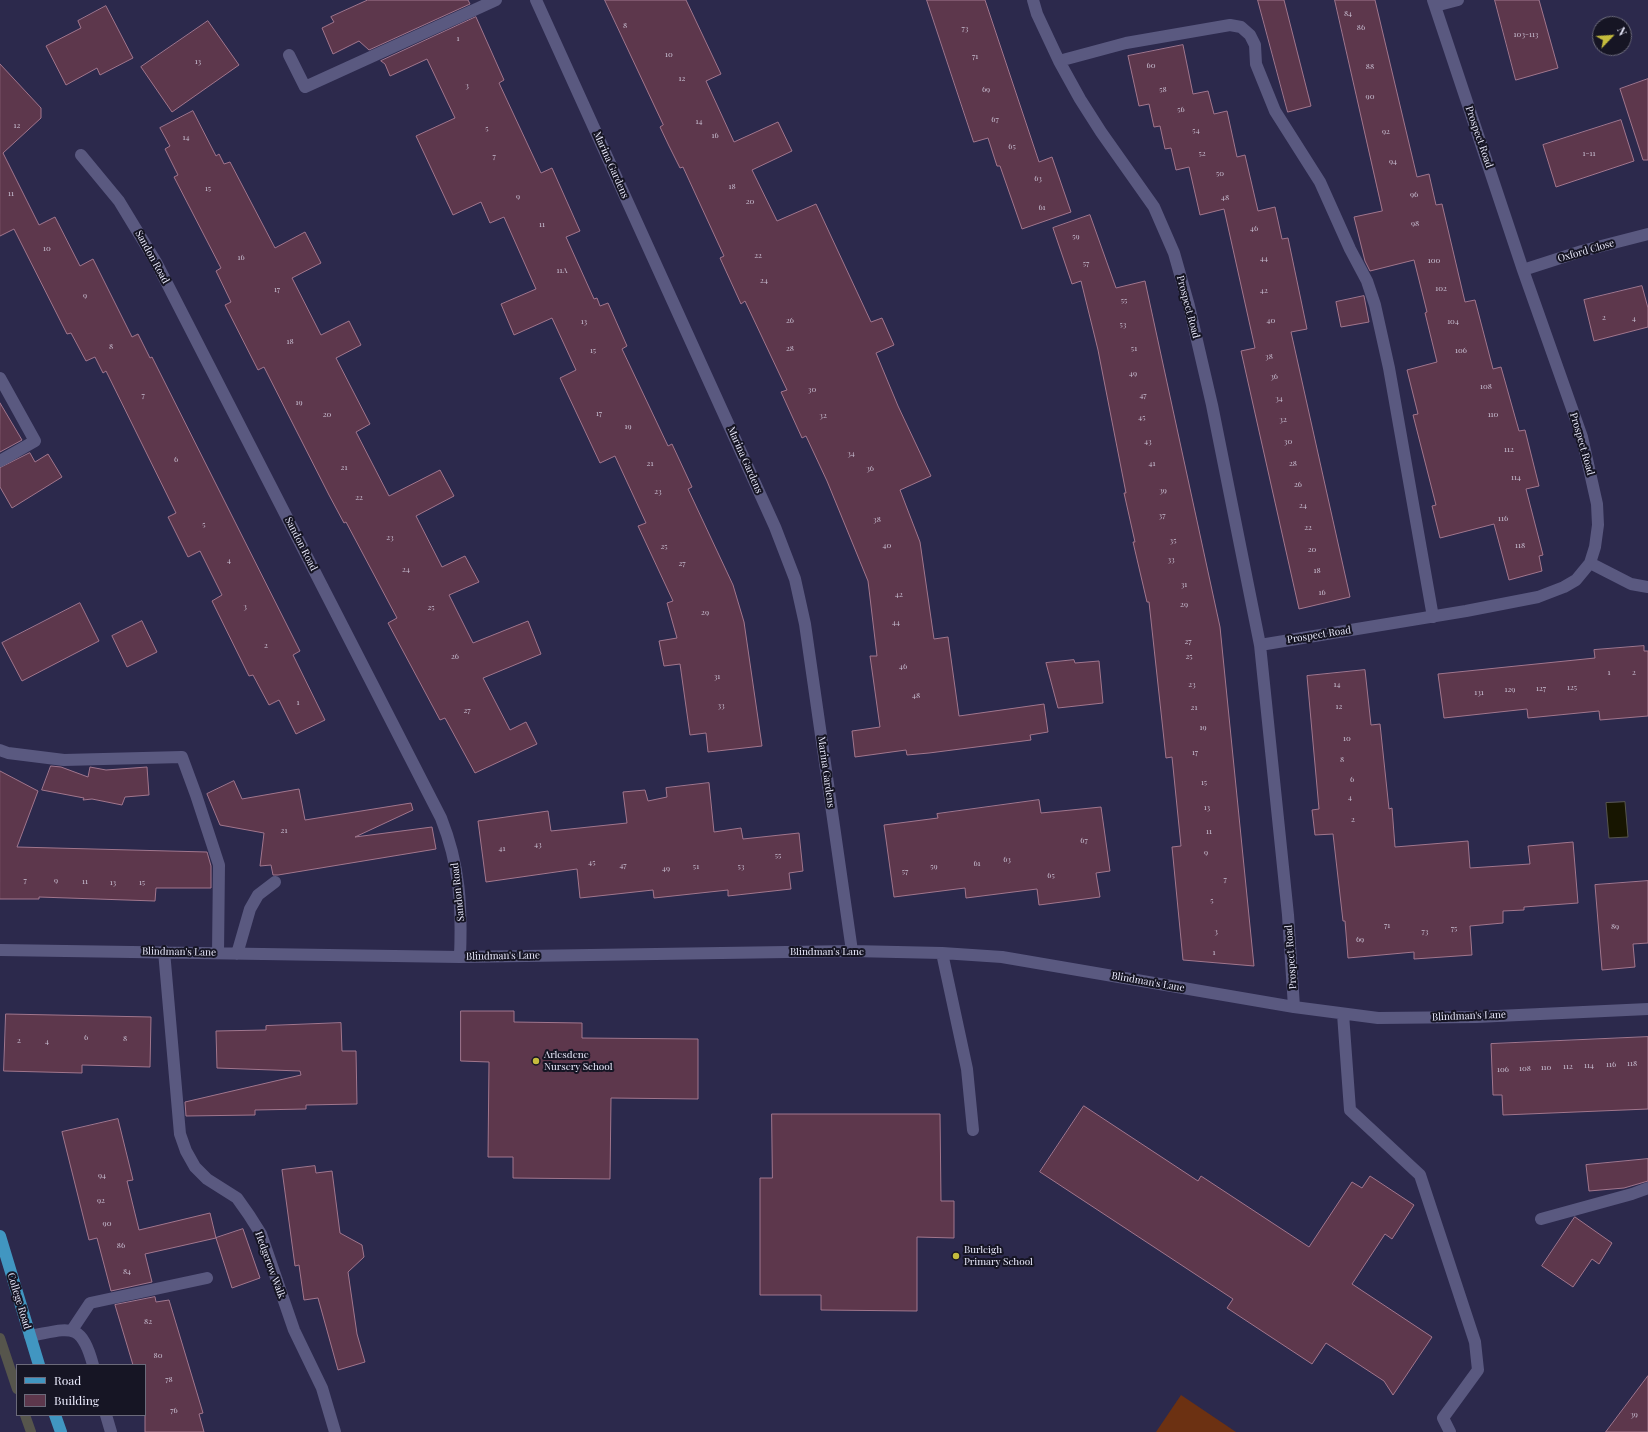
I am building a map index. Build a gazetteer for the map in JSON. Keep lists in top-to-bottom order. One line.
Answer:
{"streets":{"main road":["College Road"],"street":["Prospect Road","Marina Gardens","Oxford Close","Sandon Road","Blindman's Lane","Hedgerow Walk"]},"crossings":[["Prospect Road","Oxford Close"],["Prospect Road","Blindman's Lane"],["Marina Gardens","Blindman's Lane"],["Sandon Road","Blindman's Lane"],["Blindman's Lane","Hedgerow Walk"]],"places":["Arlesdene Nursery School","Burleigh Primary School"],"house_numbers":["84","8","86","73","103-113","1","10","71","13","60","88","12","3","69","58","90","56","67","14","12","5","54","92","16","14","65","52","1-11","7","94","50","63","18","15","11","96","9","48","20","61","98","11","46","59","10","22","16","44","100","57","11A","24","102","17","42","9","55","2","4","26","40","13","104","53","18","8","28","51","15","106","38","49","36","108","30","7","47","34","19","17","20","110","32","45","32","19","43","30","112","34","6","21","41","28","21","36","114","26","39","23","22","24","37","116","38","5","22","23","35","40","118","25","20","33","4","27","24","18","31","16","42","29","3","25","29","44","27","2","26","25","46","1","2","31","23","14","125","127","129","131","48","1","33","12","21","27","19","10","17","8","6","15","4","13","2","21","11","67","43","41","9","55","63","45","61","47","51","53","59","49","57","65","7","7","9","11","13","15","5","71","89","75","3","73","69","1","6","8","2","4","118","116","114","112","110","108","106","94","92","90","86","84","82","80","78","76","39"],"legend":["Road","Building"],"north":"top right"}
